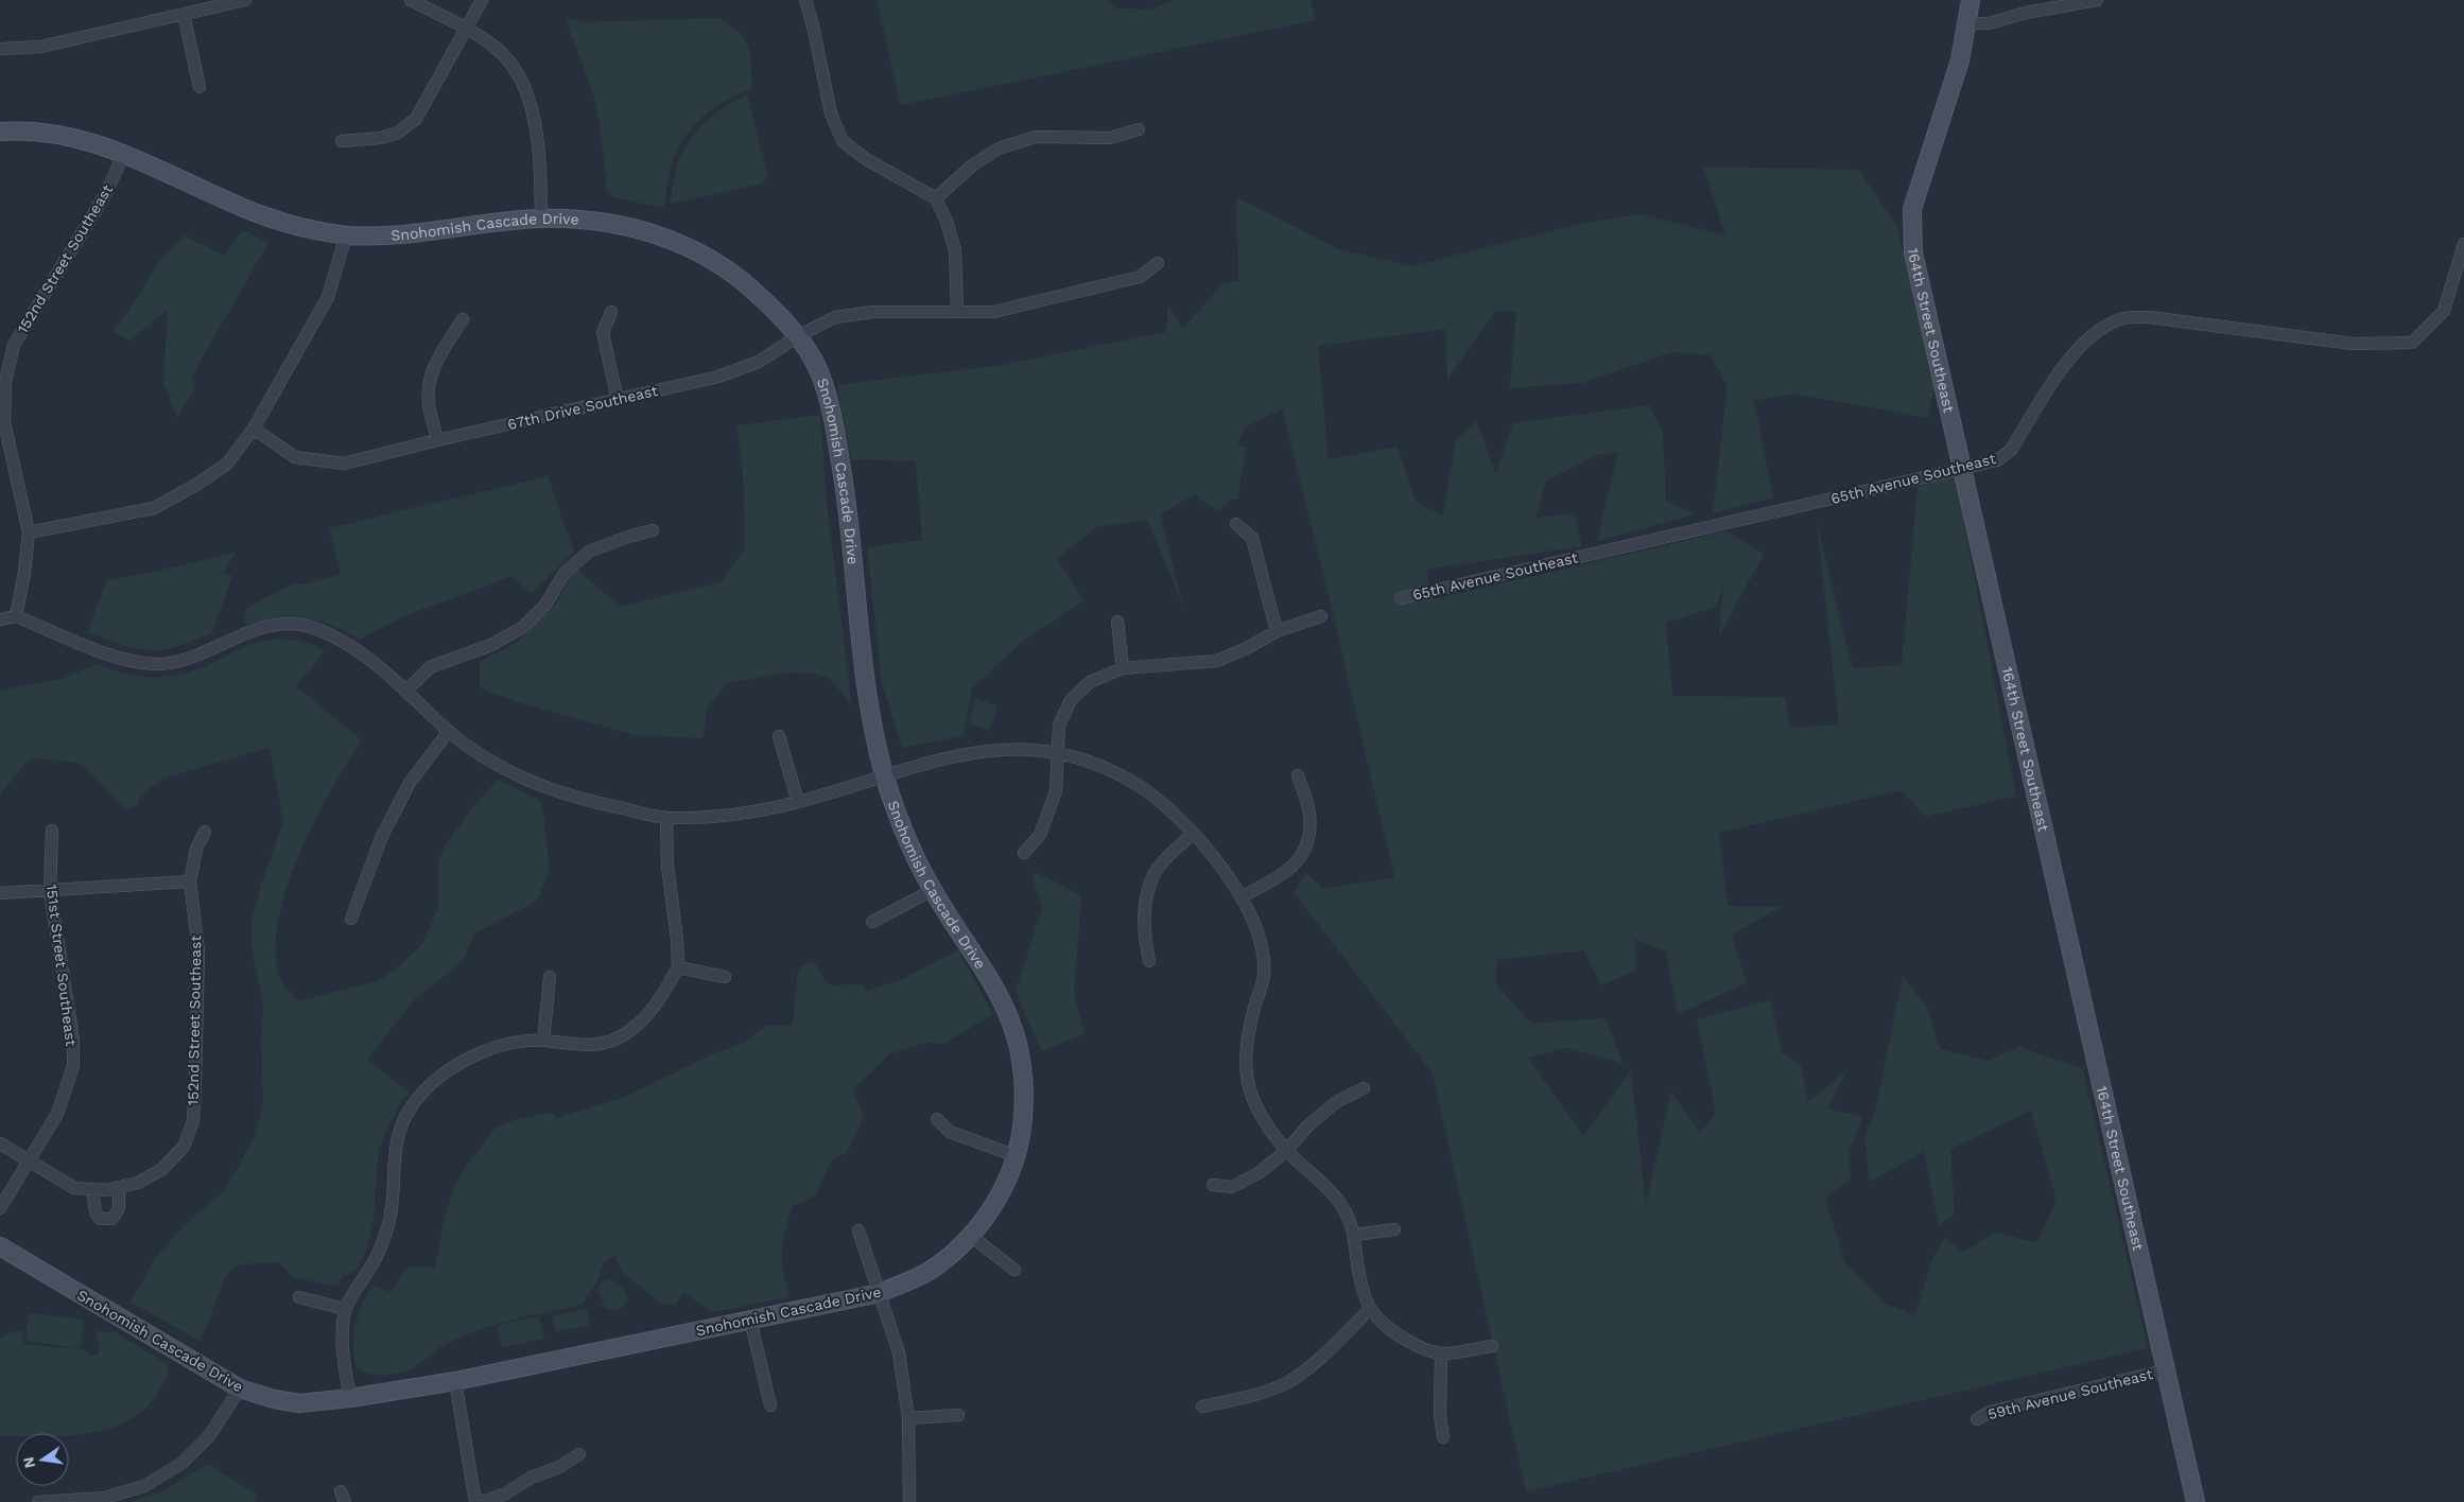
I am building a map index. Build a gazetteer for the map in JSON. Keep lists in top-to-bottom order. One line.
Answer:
{"streets":{"street":["Snohomish Cascade Drive","152nd Street Southeast","164th Street Southeast","67th Drive Southeast","65th Avenue Southeast","151st Street Southeast","59th Avenue Southeast"]},"crossings":[["Snohomish Cascade Drive","152nd Street Southeast"],["Snohomish Cascade Drive","67th Drive Southeast"],["164th Street Southeast","65th Avenue Southeast"],["164th Street Southeast","59th Avenue Southeast"]],"north":"left"}
